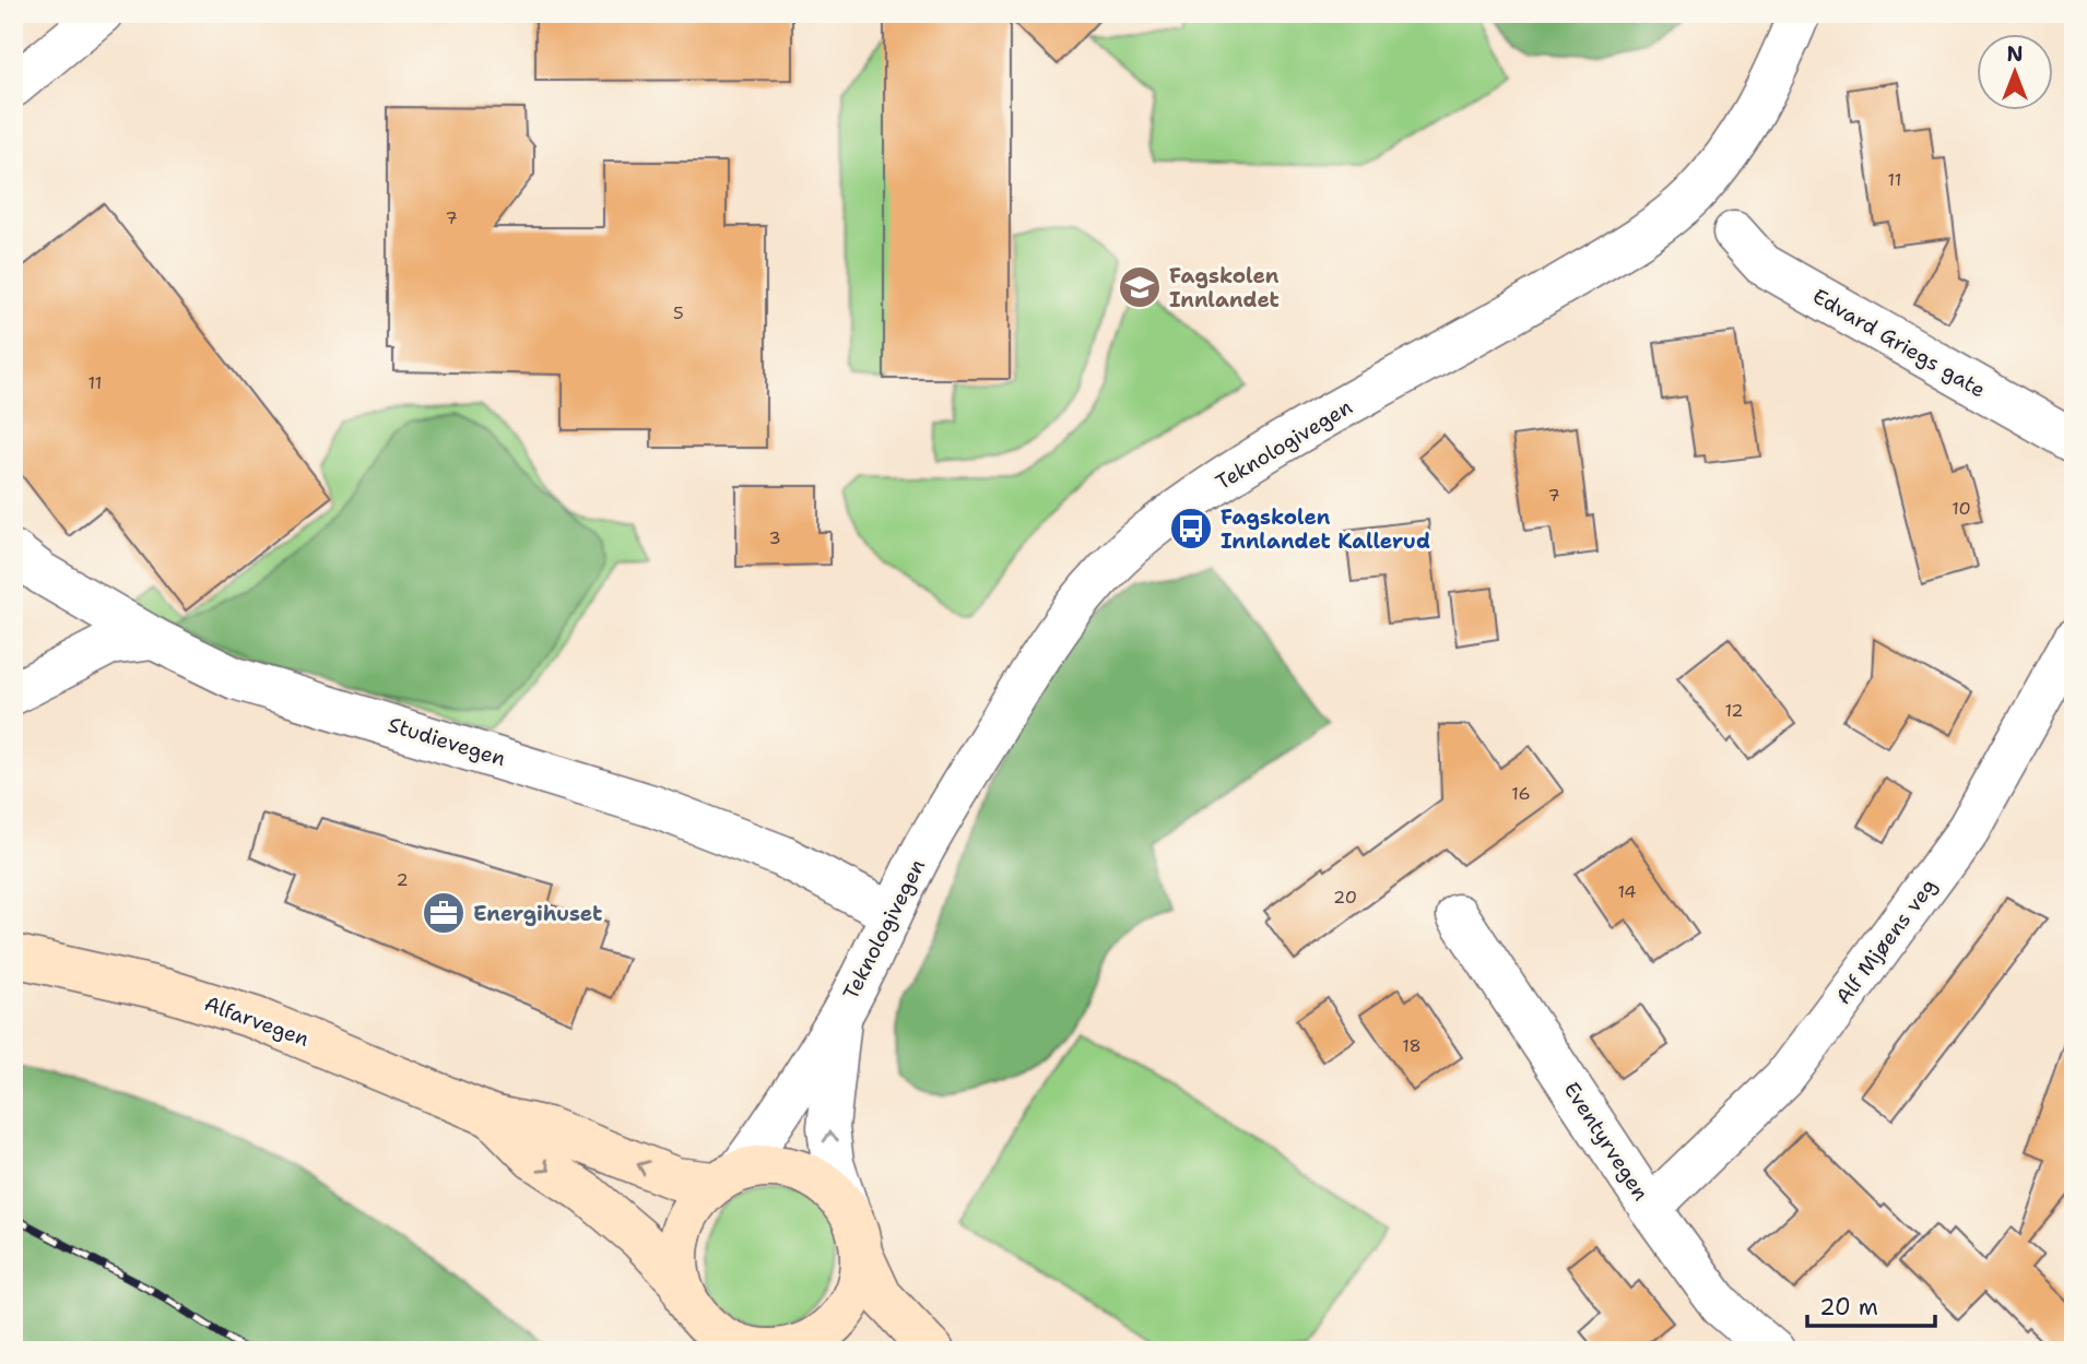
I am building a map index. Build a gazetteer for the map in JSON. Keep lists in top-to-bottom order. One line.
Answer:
{"streets":{"main road":["Alfarvegen"],"street":["Edvard Griegs gate","Teknologivegen","Studievegen","Alf Mjøens veg","Eventyrvegen"]},"crossings":[["Teknologivegen","Studievegen"],["Teknologivegen","Alfarvegen"],["Alf Mjøens veg","Eventyrvegen"]],"places":{"school or university":["Fagskolen Innlandet"],"bus stop":["Fagskolen Innlandet Kallerud"],"office":["Energihuset"]},"house_numbers":["11","7","5","11","7","10","3","12","16","2","14","20","18"],"scale_bar":"20 m","north":"top"}
